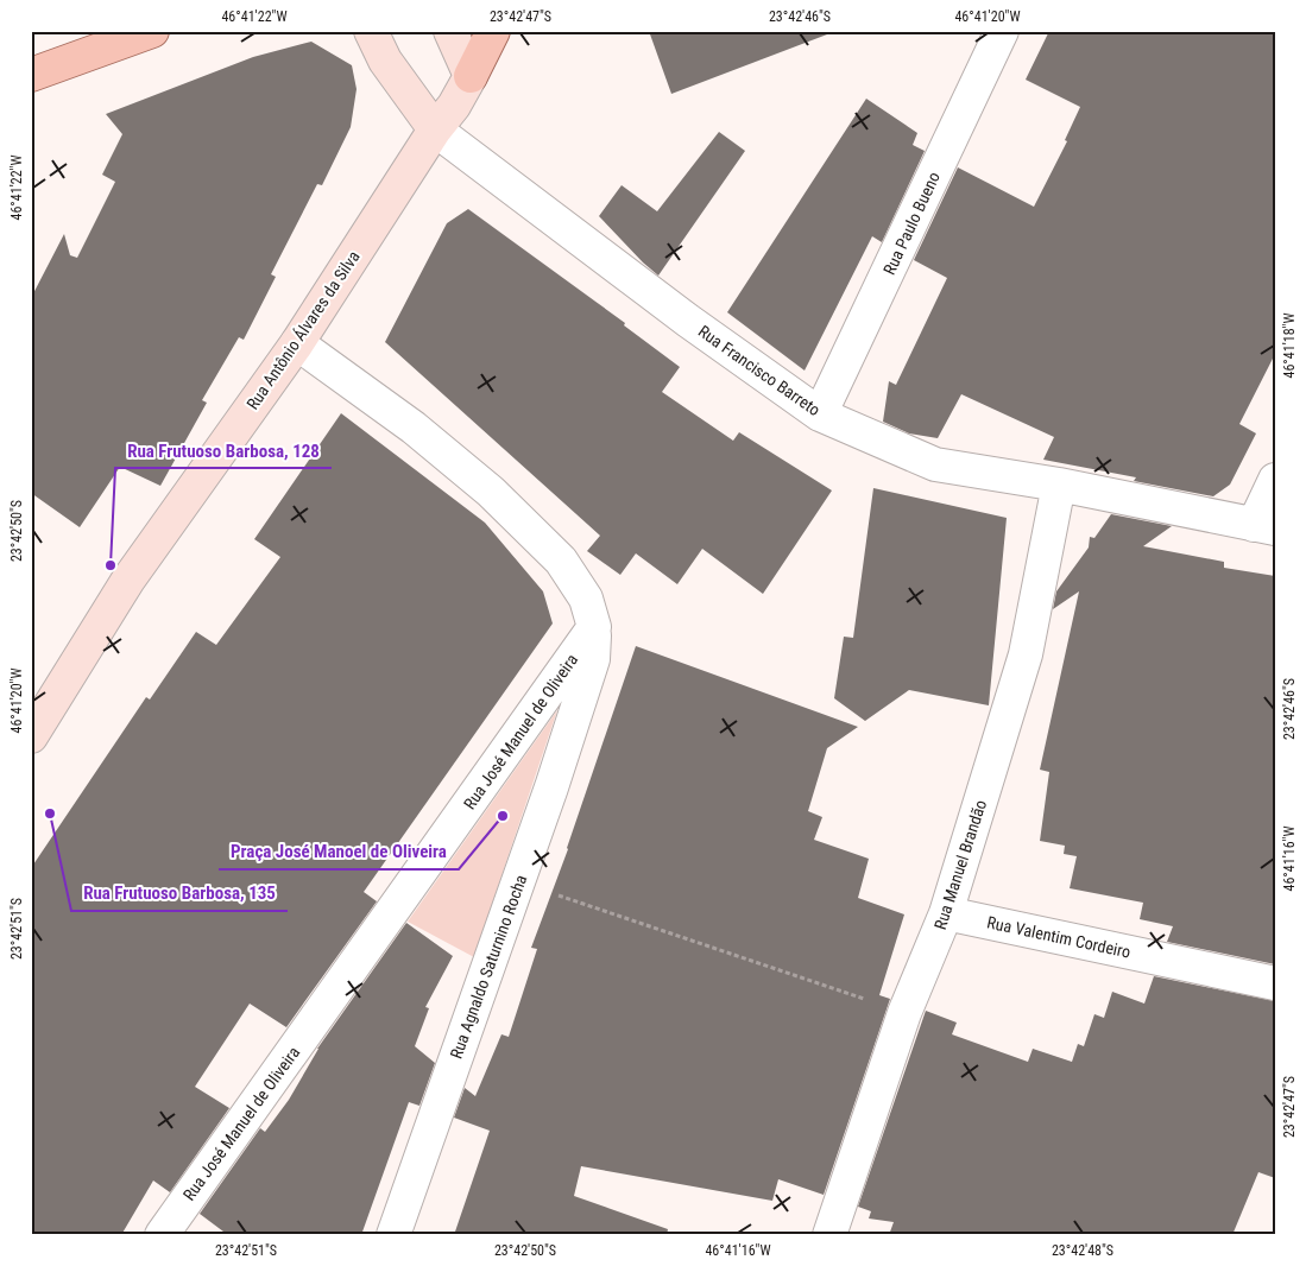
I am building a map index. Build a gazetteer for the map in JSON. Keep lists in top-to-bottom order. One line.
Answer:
{"streets":{"street":["Rua Paulo Bueno","Rua Antônio Álvares da Silva","Rua Francisco Barreto","Rua José Manuel de Oliveira","Rua Manuel Brandão","Rua Valentim Cordeiro","Rua Agnaldo Saturnino Rocha"]},"crossings":[["Rua Paulo Bueno","Rua Francisco Barreto"],["Rua Antônio Álvares da Silva","Rua Francisco Barreto"],["Rua Francisco Barreto","Rua Manuel Brandão"],["Rua José Manuel de Oliveira","Rua Agnaldo Saturnino Rocha"],["Rua Manuel Brandão","Rua Valentim Cordeiro"]],"places":["Rua Frutuoso Barbosa, 128","Rua Frutuoso Barbosa, 135","Praça José Manoel de Oliveira"],"coordinates":["46°41'22\"W","23°42'47\"S","23°42'46\"S","46°41'20\"W","46°41'18\"W","23°42'50\"S","46°41'16\"W","23°42'51\"S","23°42'48\"S"]}
